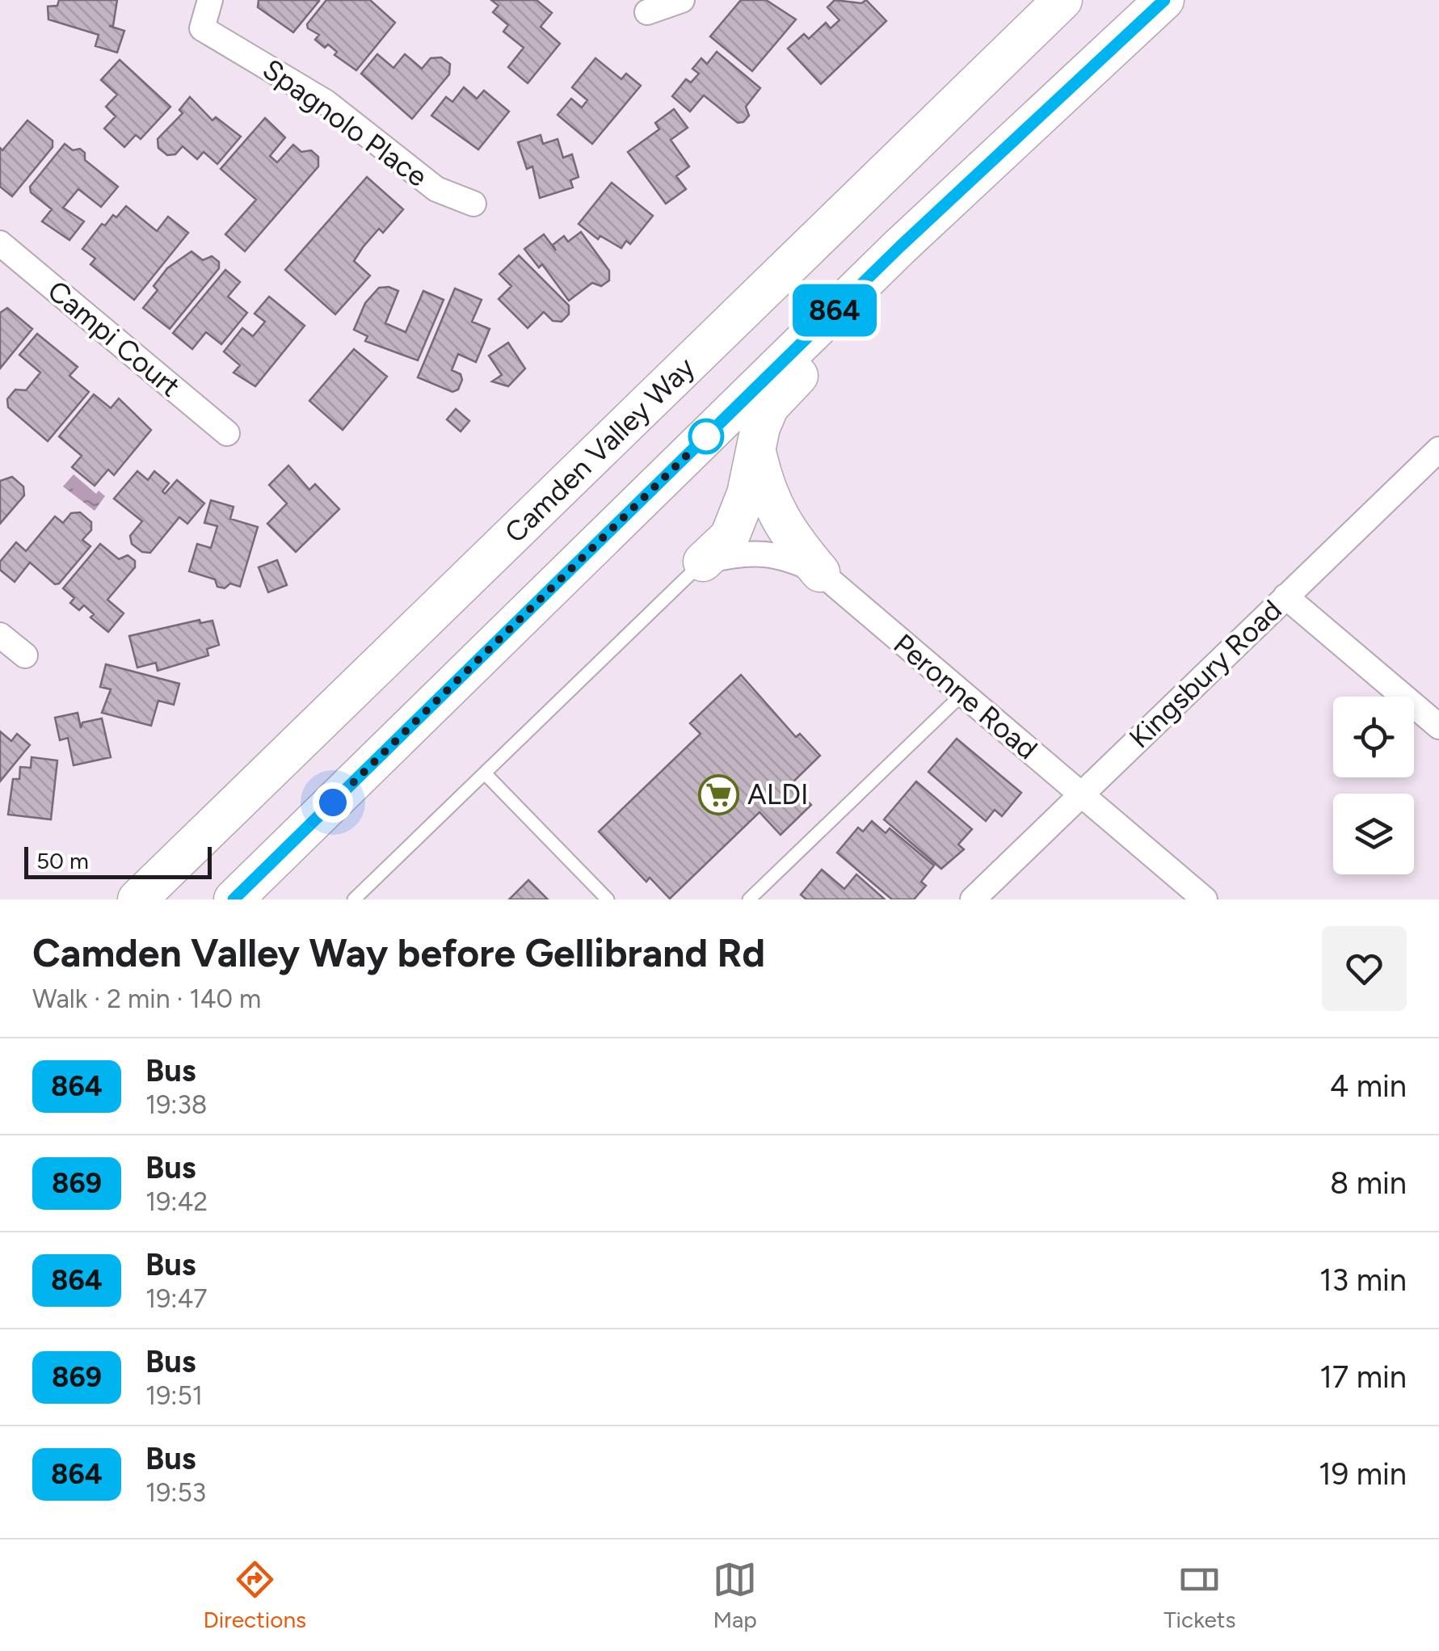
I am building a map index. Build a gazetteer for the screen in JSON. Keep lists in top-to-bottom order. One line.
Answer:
{"streets":{"main road":["Camden Valley Way"],"street":["Spagnolo Place","Campi Court","Kingsbury Road","Peronne Road"]},"crossings":[["Kingsbury Road","Peronne Road"]],"places":{"supermarket":["ALDI"]},"lines":["bus line 864"],"scale_bar":"50 m","page":{"on_map":"864","scale":"50 m","heading":["Camden Valley Way before Gellibrand Rd","Walk · 2 min · 140 m"],"list":[{"mark":"864","name":"Bus","note":"19:38","value":"4 min"},{"mark":"869","name":"Bus","note":"19:42","value":"8 min"},{"mark":"864","name":"Bus","note":"19:47","value":"13 min"},{"mark":"869","name":"Bus","note":"19:51","value":"17 min"},{"mark":"864","name":"Bus","note":"19:53","value":"19 min"}],"tabs":["Directions","Map","Tickets"]}}
